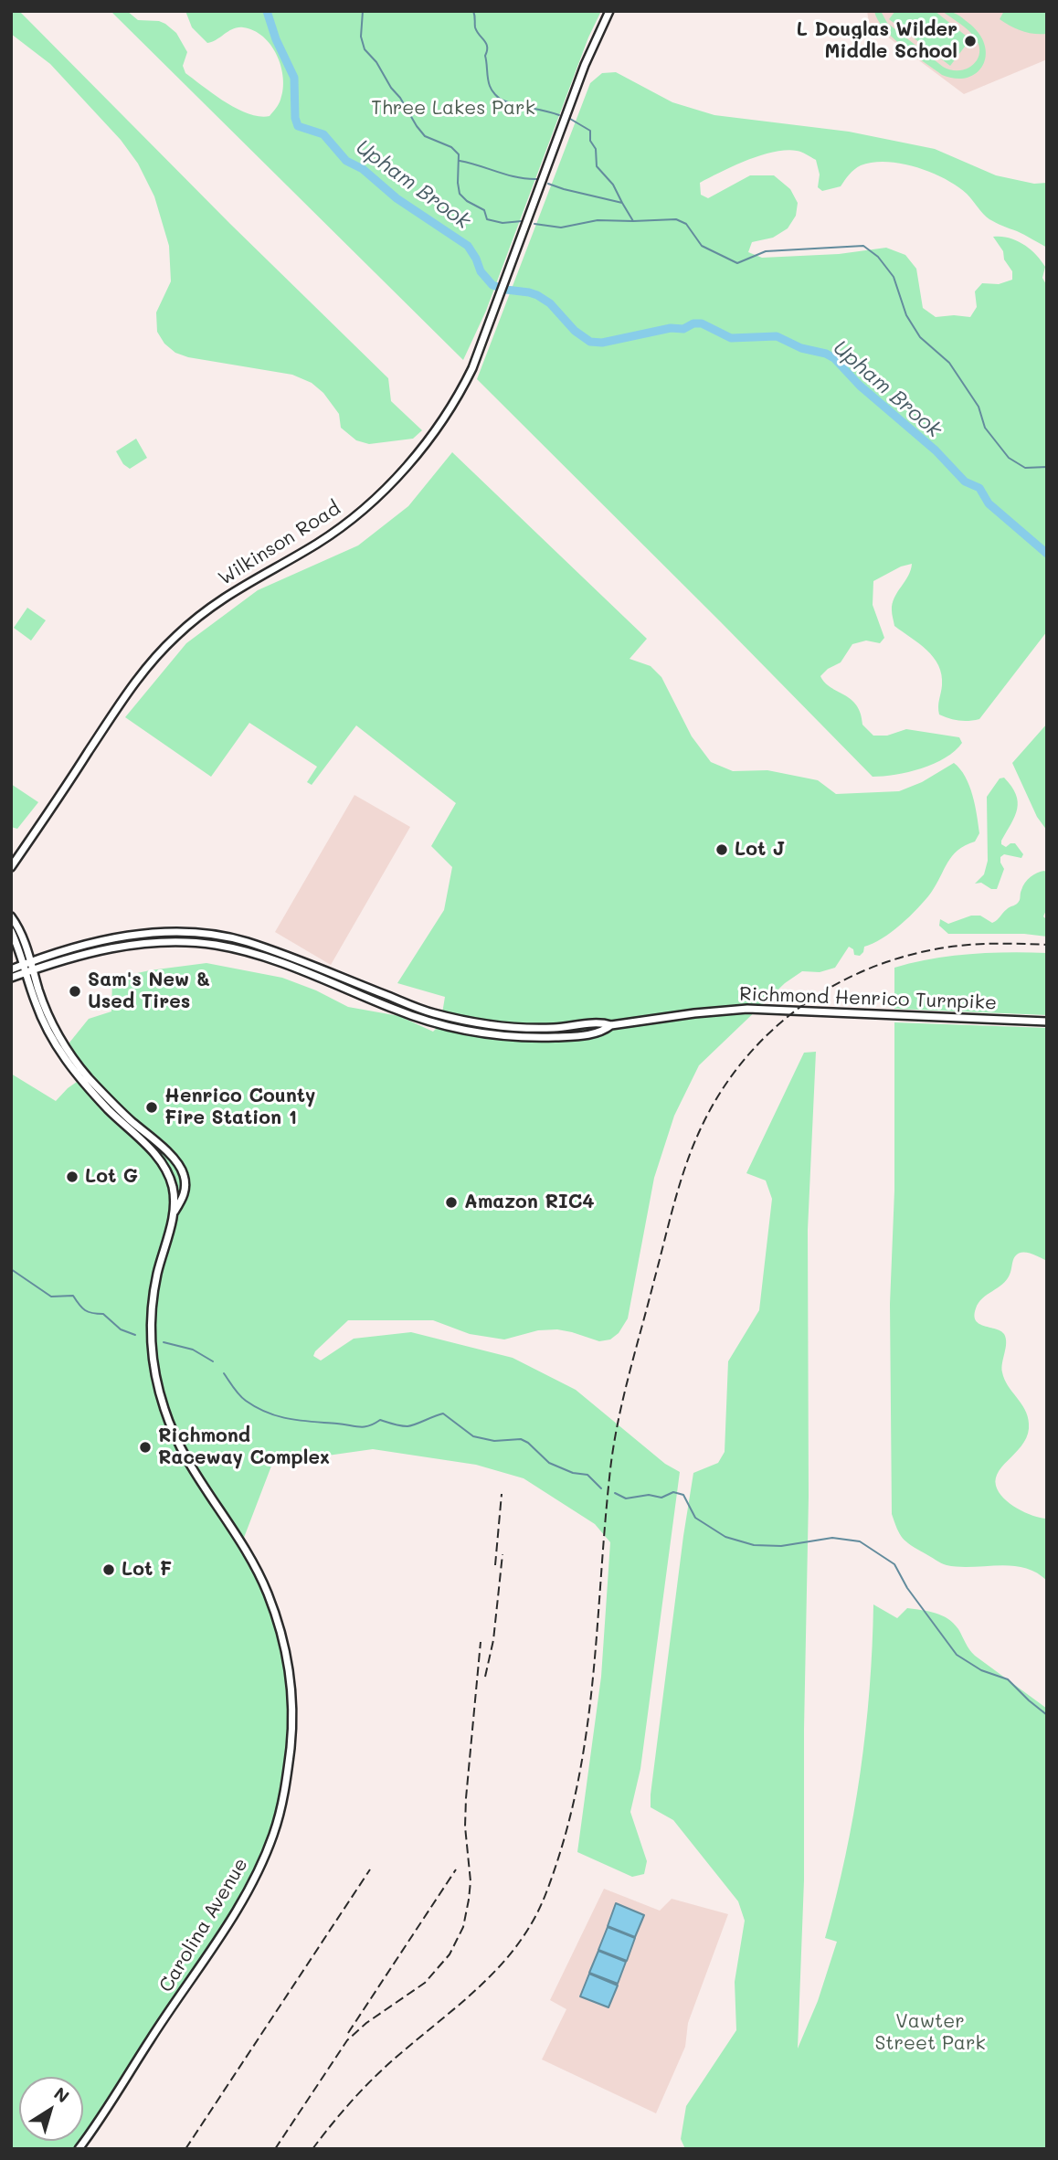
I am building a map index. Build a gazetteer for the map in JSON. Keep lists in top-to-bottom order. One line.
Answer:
{"streets":{"main road":["Wilkinson Road","Richmond Henrico Turnpike","Carolina Avenue"]},"crossings":[["Richmond Henrico Turnpike","Carolina Avenue"]],"water":["Upham Brook"],"parks":["Three Lakes Park","Vawter Street Park"],"places":["L Douglas Wilder Middle School","Lot J","Sam's New & Used Tires","Henrico County Fire Station 1","Lot G","Amazon RIC4","Richmond Raceway Complex","Lot F"],"north":"top right"}
